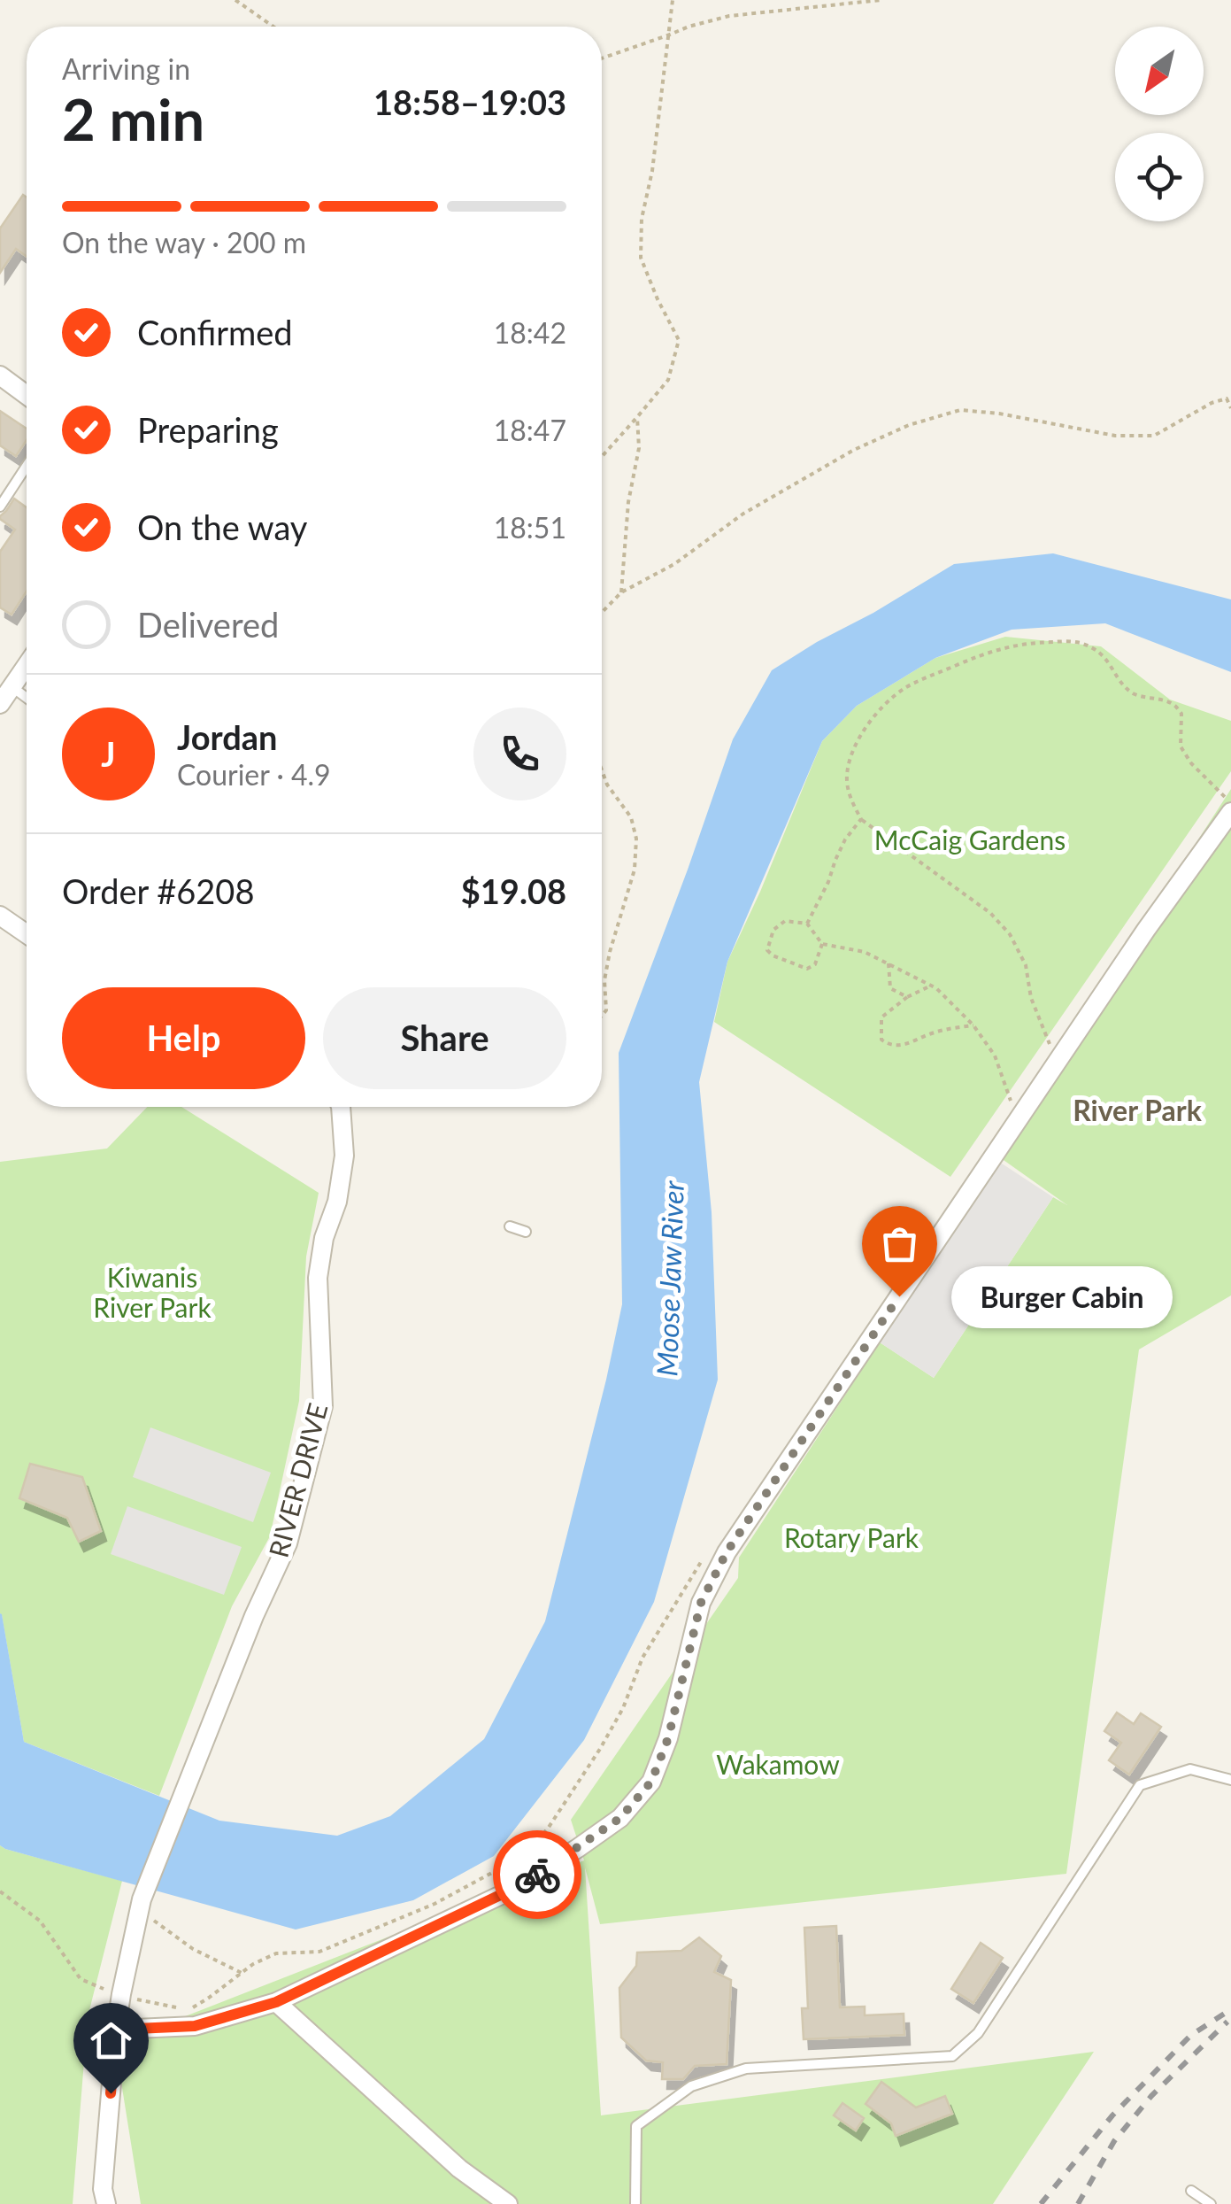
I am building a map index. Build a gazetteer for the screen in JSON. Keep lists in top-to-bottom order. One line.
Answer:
{"streets":{"street":["RIVER DRIVE"]},"districts":["River Park"],"water":["Moose Jaw River"],"parks":["McCaig Gardens","Kiwanis River Park","Rotary Park","Wakamow"],"places":["Burger Cabin"],"north":"bottom left","page":{"heading":["2 min","Arriving in","18:58–19:03"],"panel":["Jordan","Courier · 4.9","Order #6208","$19.08"],"bar":"On the way · 200 m","list":[["Confirmed","18:42"],["Preparing","18:47"],["On the way","18:51"],"Delivered"],"round":"J","buttons":["Help","Share"],"bubble":"Burger Cabin"}}
